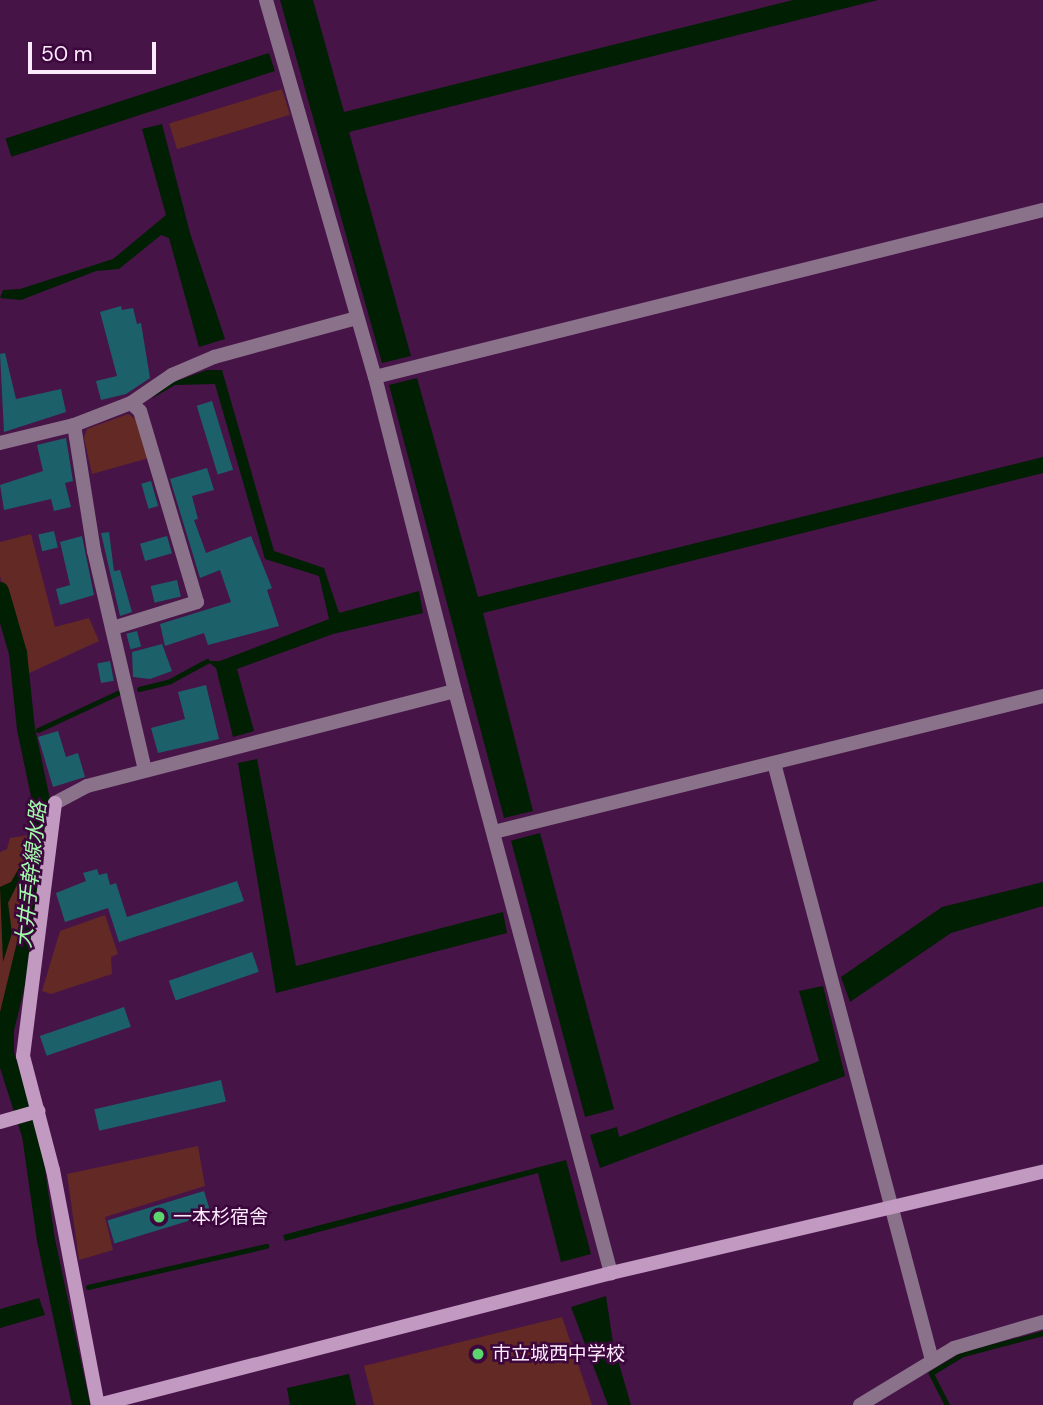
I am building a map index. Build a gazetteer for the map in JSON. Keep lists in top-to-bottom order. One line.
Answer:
{"water":["大井手幹線水路"],"places":["一本杉宿舎","市立城西中学校"],"scale_bar":"50 m"}
